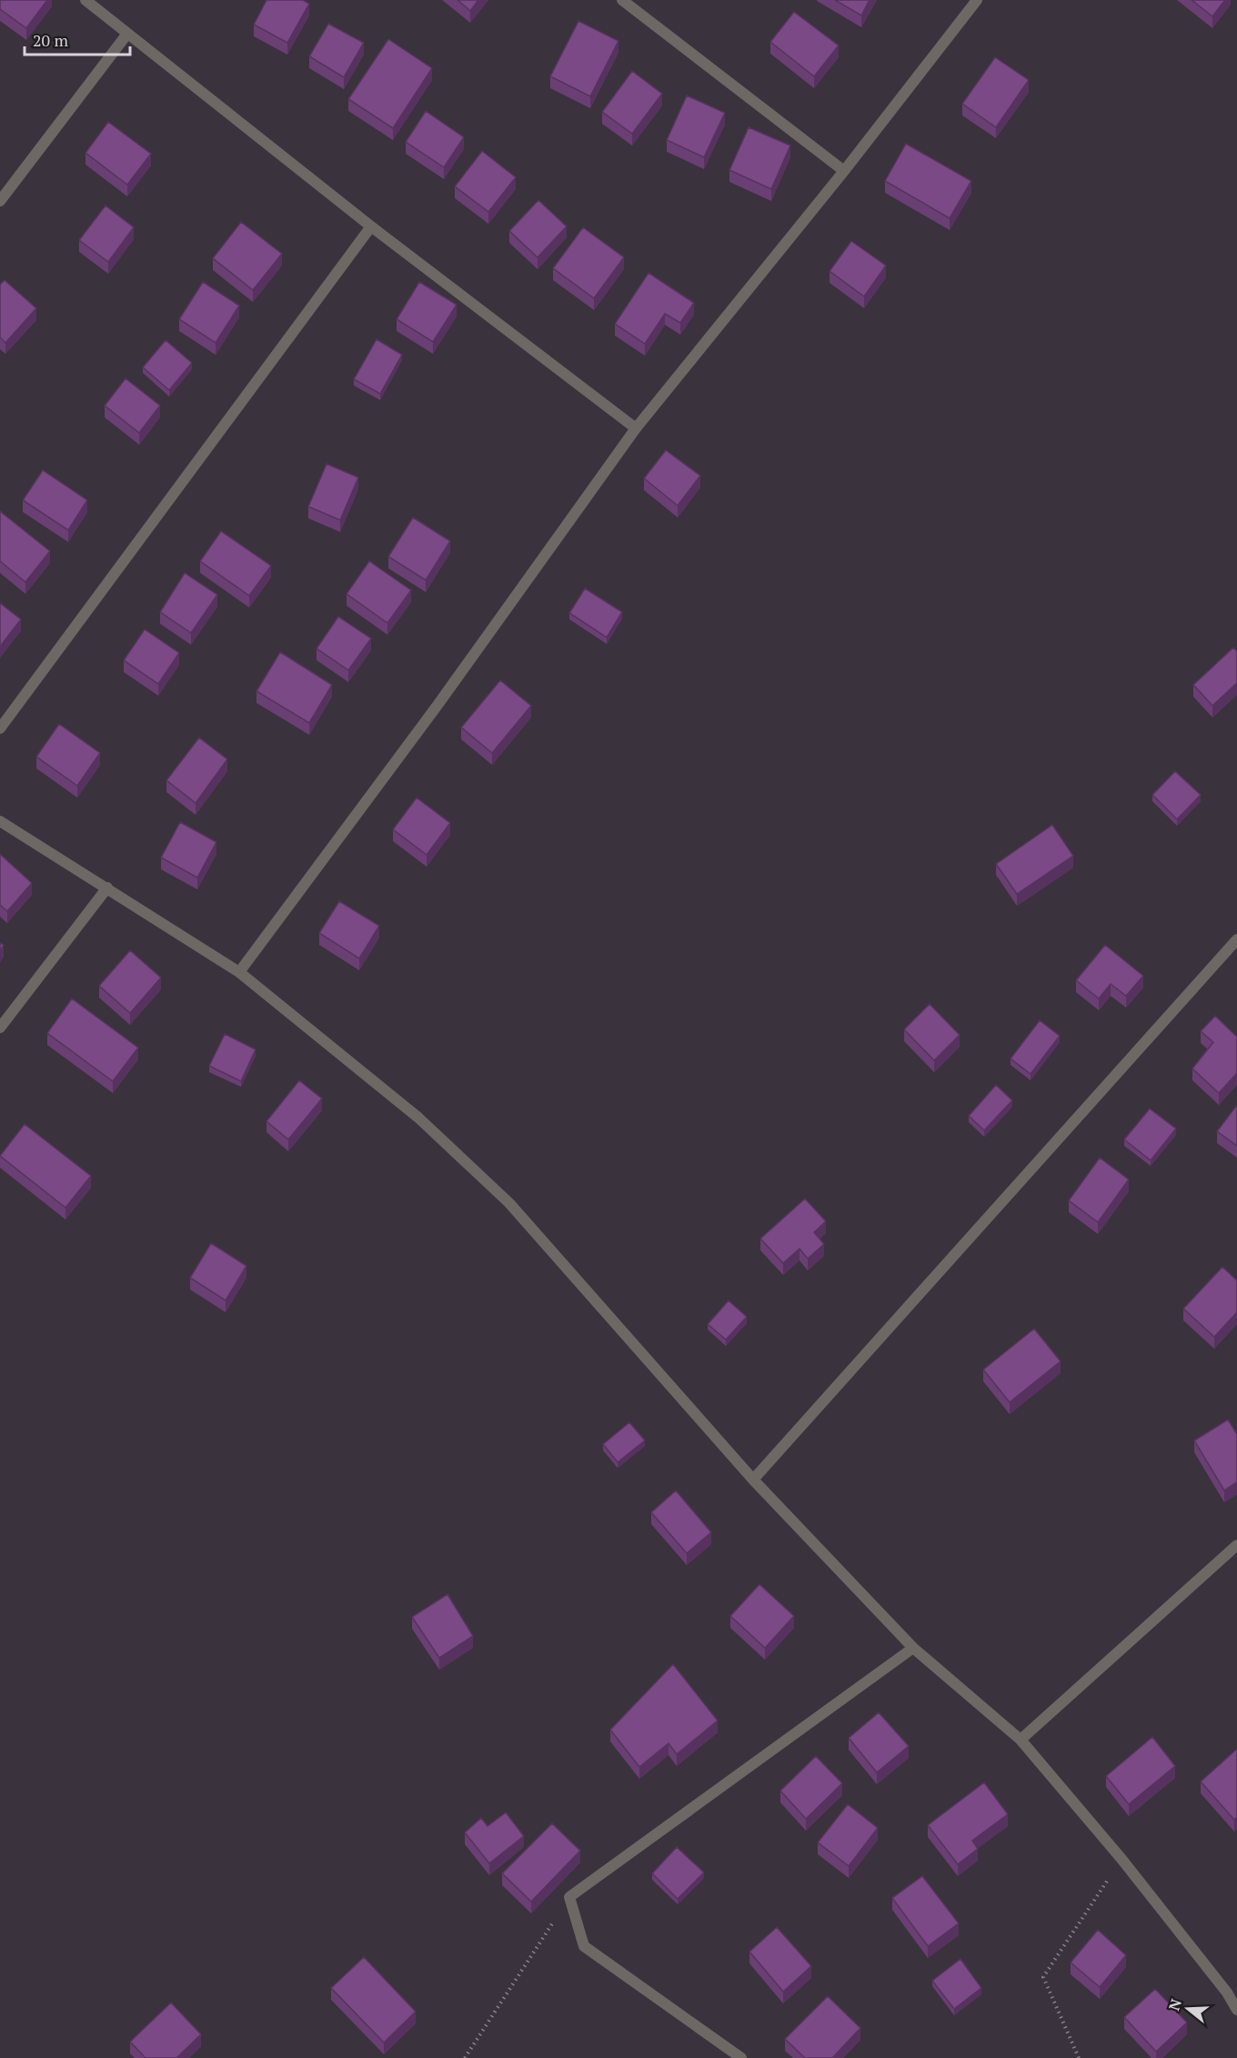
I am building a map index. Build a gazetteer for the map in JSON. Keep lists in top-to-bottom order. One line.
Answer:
{"scale_bar":"20 m","north":"left"}
